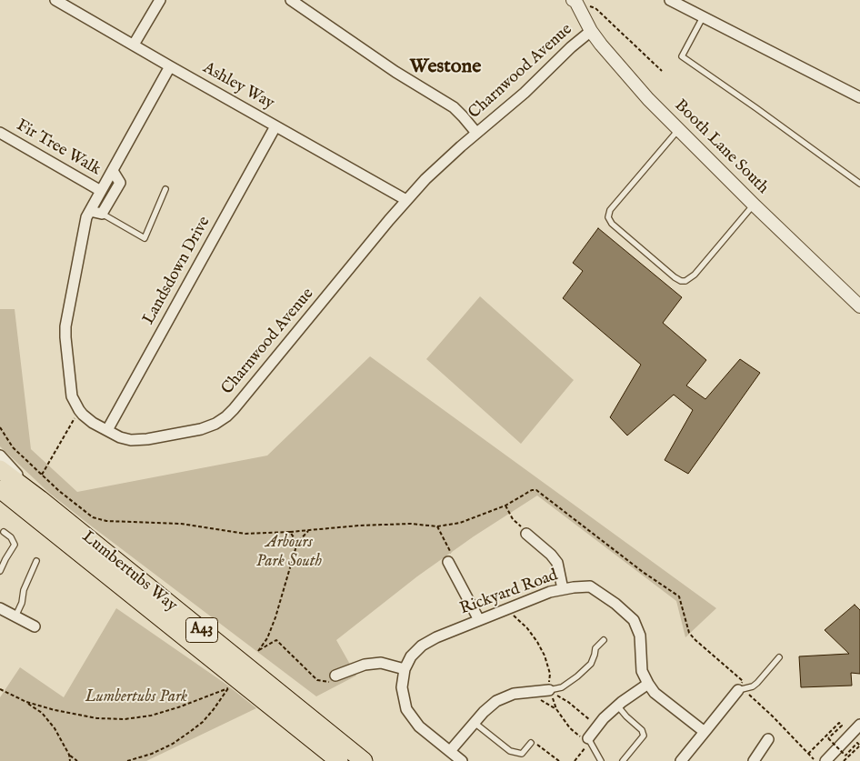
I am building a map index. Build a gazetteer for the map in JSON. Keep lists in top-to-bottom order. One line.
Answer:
{"streets":{"highway":["Lumbertubs Way","A43"],"street":["Charnwood Avenue","Ashley Way","Booth Lane South","Fir Tree Walk","Landsdown Drive","Rickyard Road"]},"crossings":[["Charnwood Avenue","Ashley Way"],["Charnwood Avenue","Booth Lane South"],["Charnwood Avenue","Landsdown Drive"],["Ashley Way","Landsdown Drive"]],"districts":["Westone"],"parks":["Arbours Park South","Lumbertubs Park"]}
